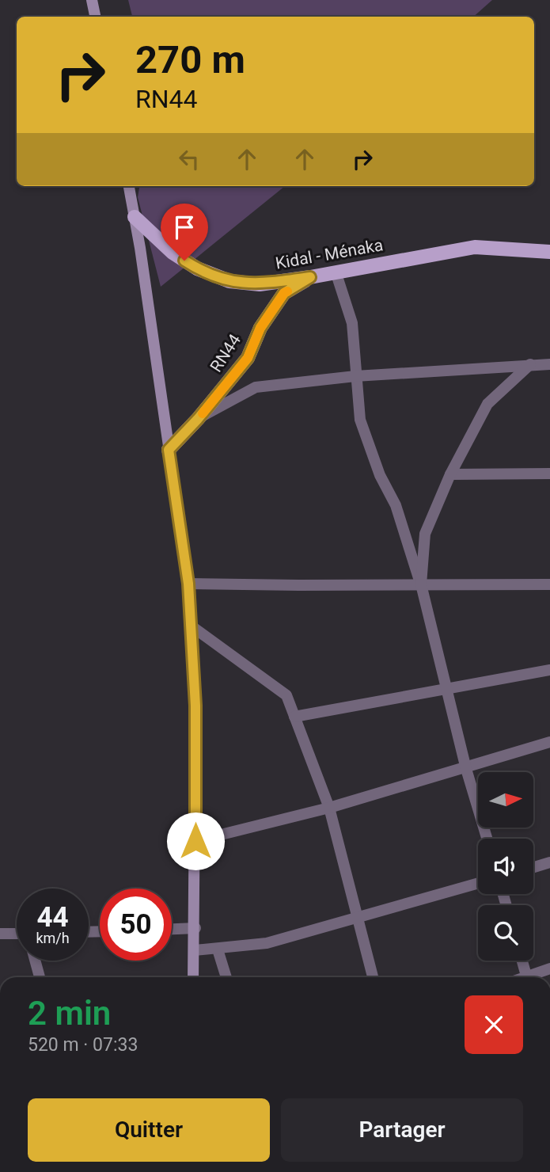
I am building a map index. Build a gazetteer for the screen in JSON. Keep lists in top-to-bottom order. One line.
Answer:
{"streets":{"main road":["Kidal - Ménaka","RN44"]},"crossings":[["Kidal - Ménaka","RN44"]],"north":"right","page":{"turn":["270 m","RN44"],"speed":"44 km/h","limit":"50","heading":["2 min","520 m · 07:33"],"buttons":["Quitter","Partager"]}}
